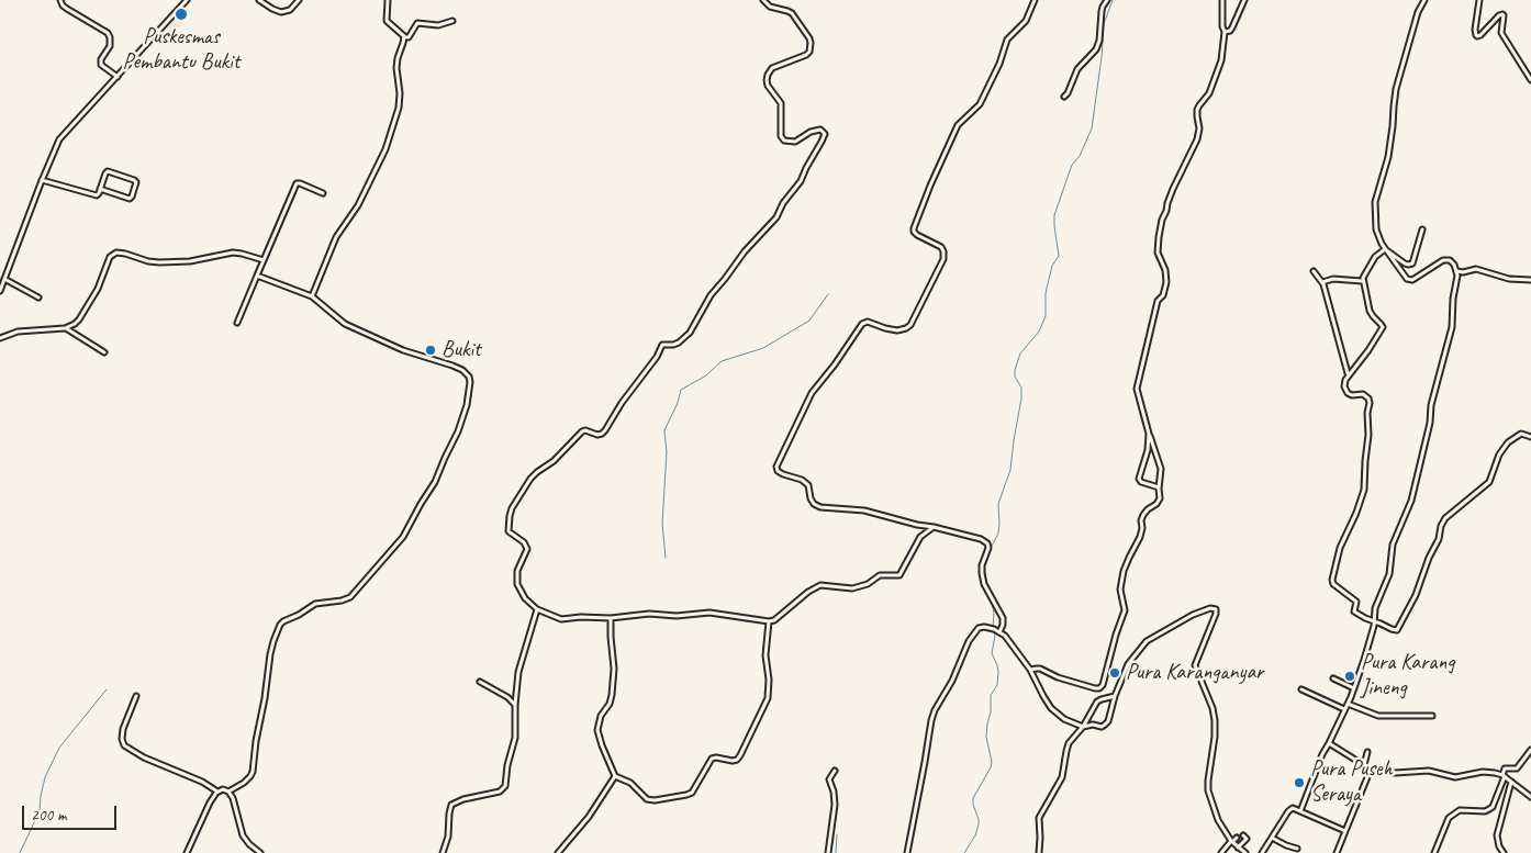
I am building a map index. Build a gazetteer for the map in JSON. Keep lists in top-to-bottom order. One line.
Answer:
{"places":["Puskesmas Pembantu Bukit","Bukit","Pura Karanganyar","Pura Karang Jineng","Pura Puseh Seraya"],"scale_bar":"200 m"}
